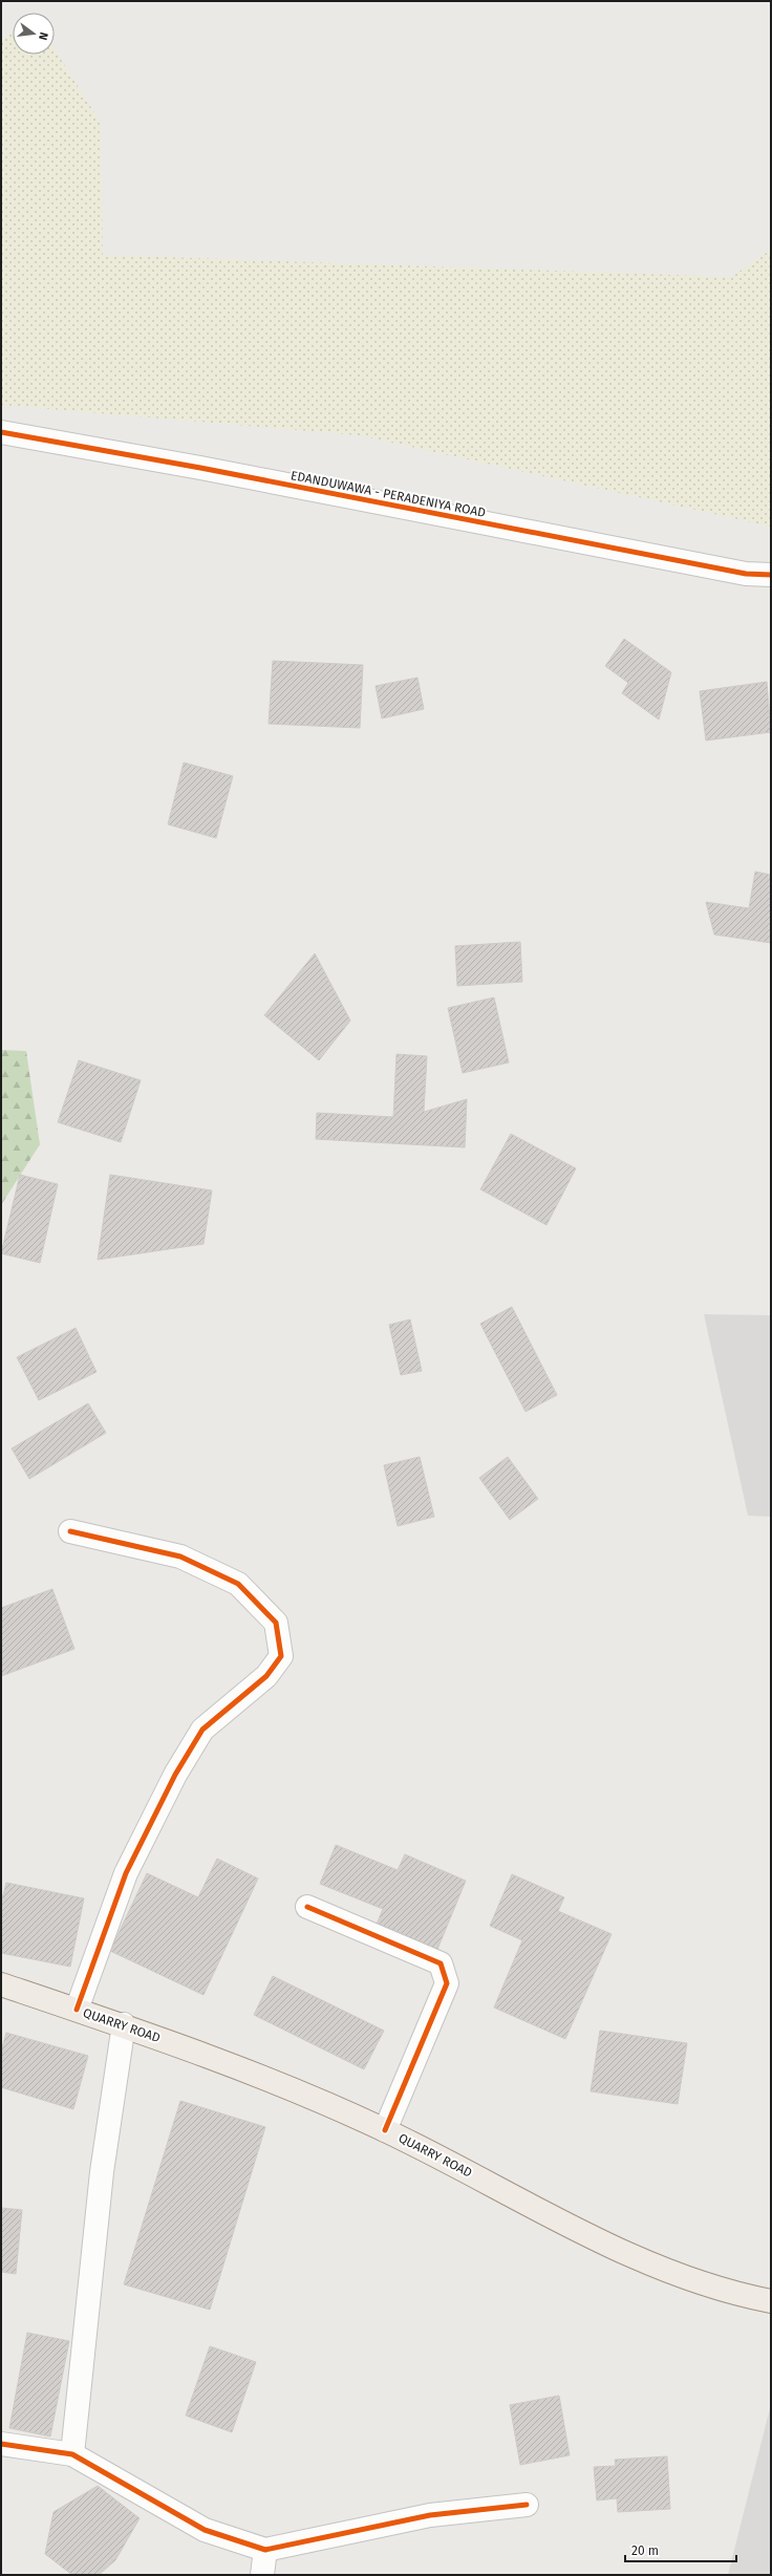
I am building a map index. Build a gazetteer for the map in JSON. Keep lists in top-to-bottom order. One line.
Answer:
{"streets":{"main road":["QUARRY ROAD"],"street":["EDANDUWAWA - PERADENIYA ROAD"]},"scale_bar":"20 m","north":"right"}
